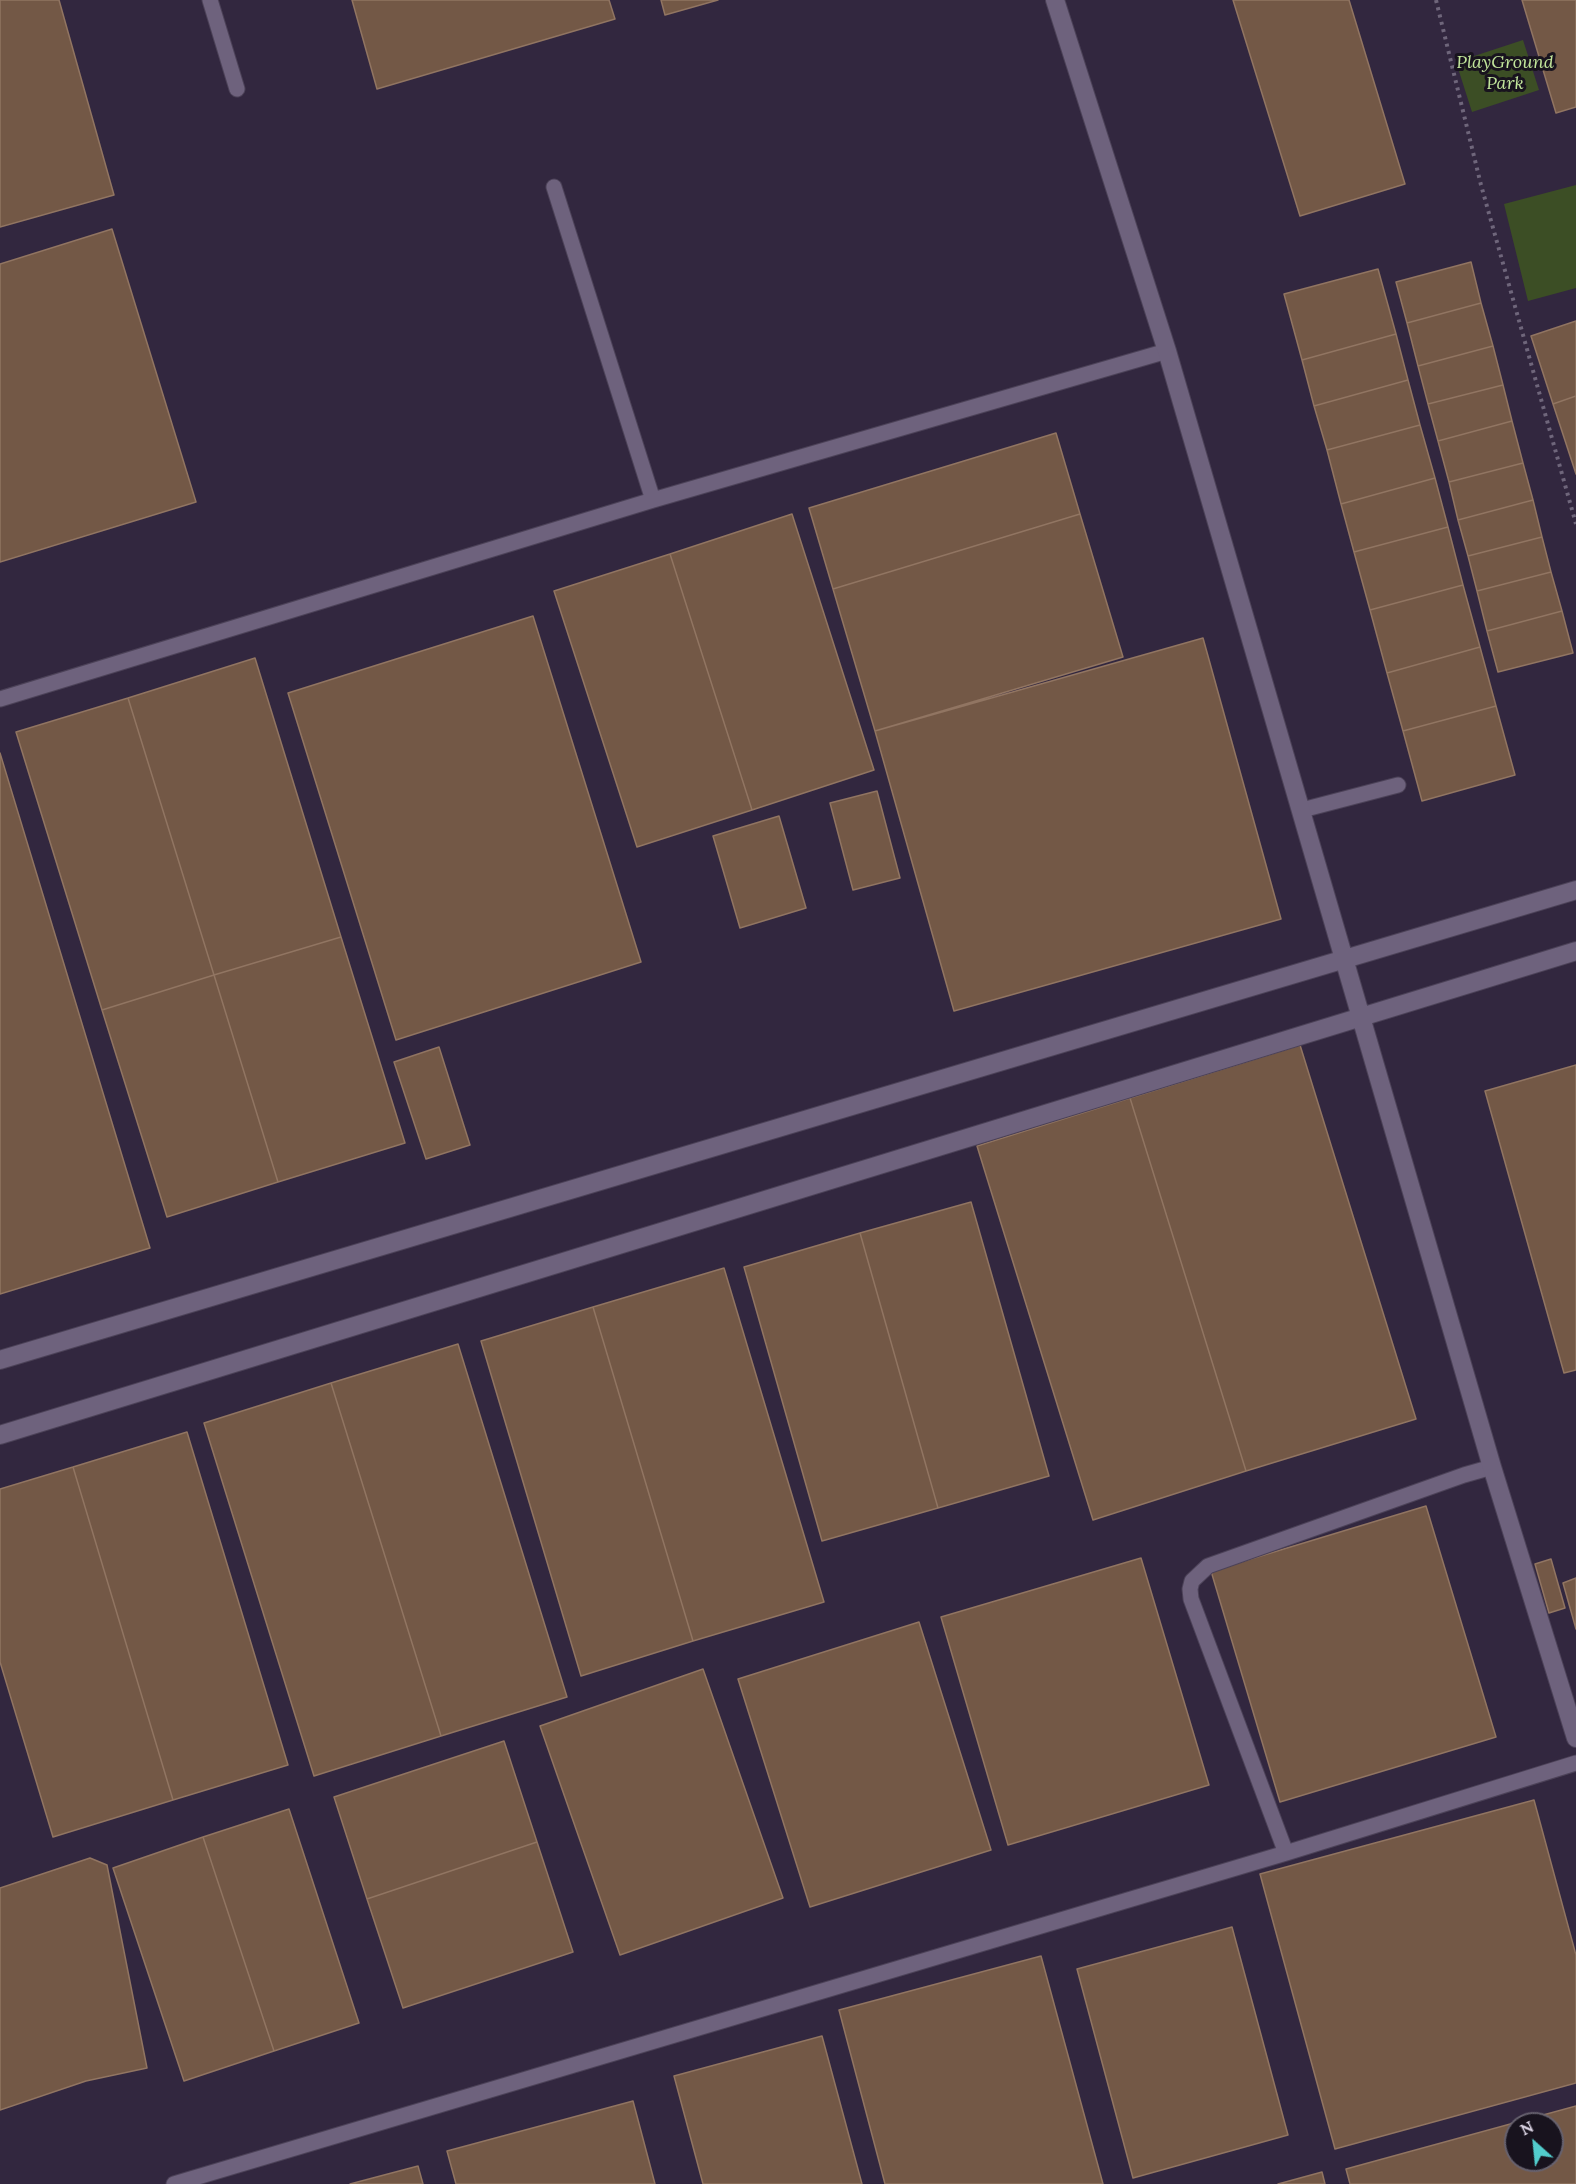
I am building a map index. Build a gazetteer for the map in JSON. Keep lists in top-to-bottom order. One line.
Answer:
{"parks":["PlayGround Park"],"north":"top left"}
